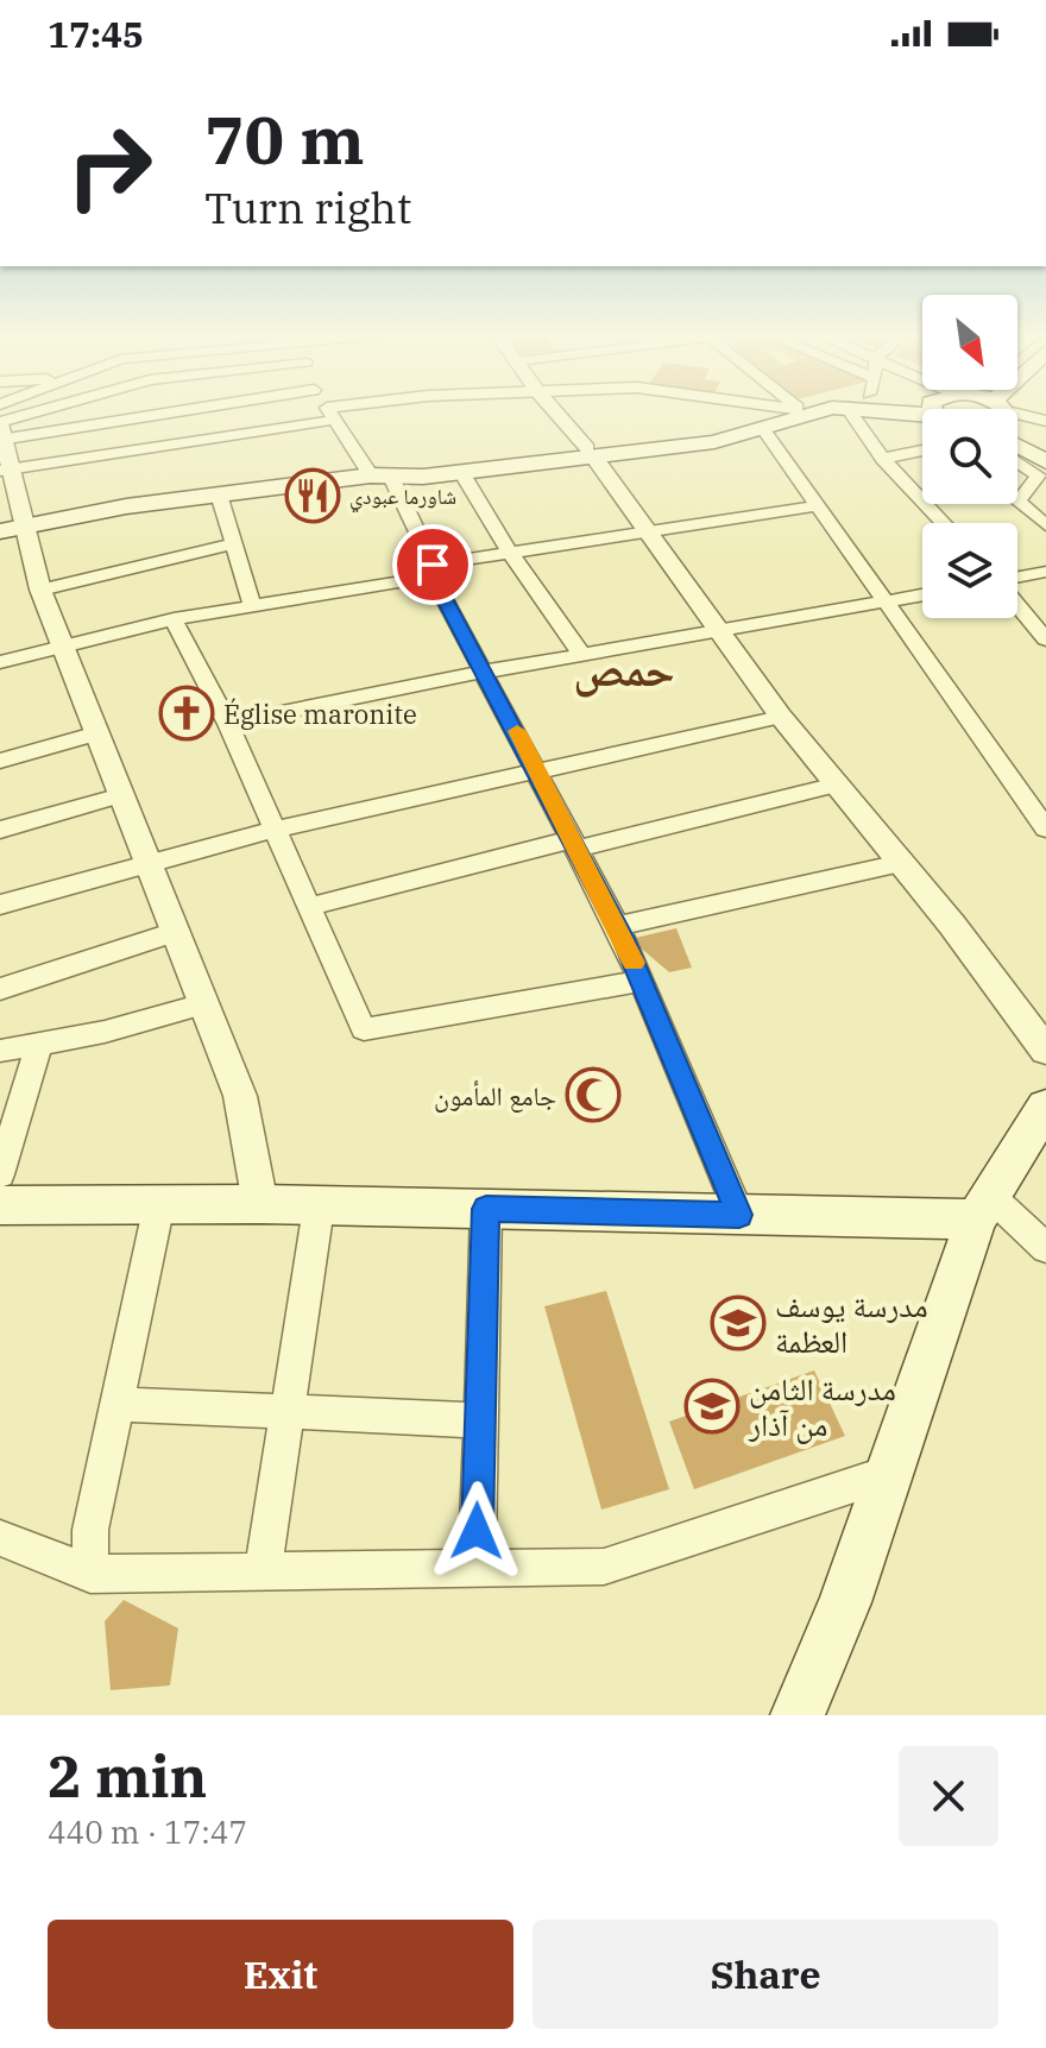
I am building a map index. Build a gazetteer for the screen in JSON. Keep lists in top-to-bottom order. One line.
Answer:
{"districts":["حمص"],"places":{"restaurant":["شاورما عبودي"],"church":["Église maronite"],"mosque":["جامع المأمون"],"school or university":["مدرسة يوسف العظمة","مدرسة الثامن من آذار"]},"north":"bottom right","page":{"status":"17:45","turn":["70 m","Turn right"],"heading":["2 min","440 m · 17:47"],"buttons":["Exit","Share"]}}
